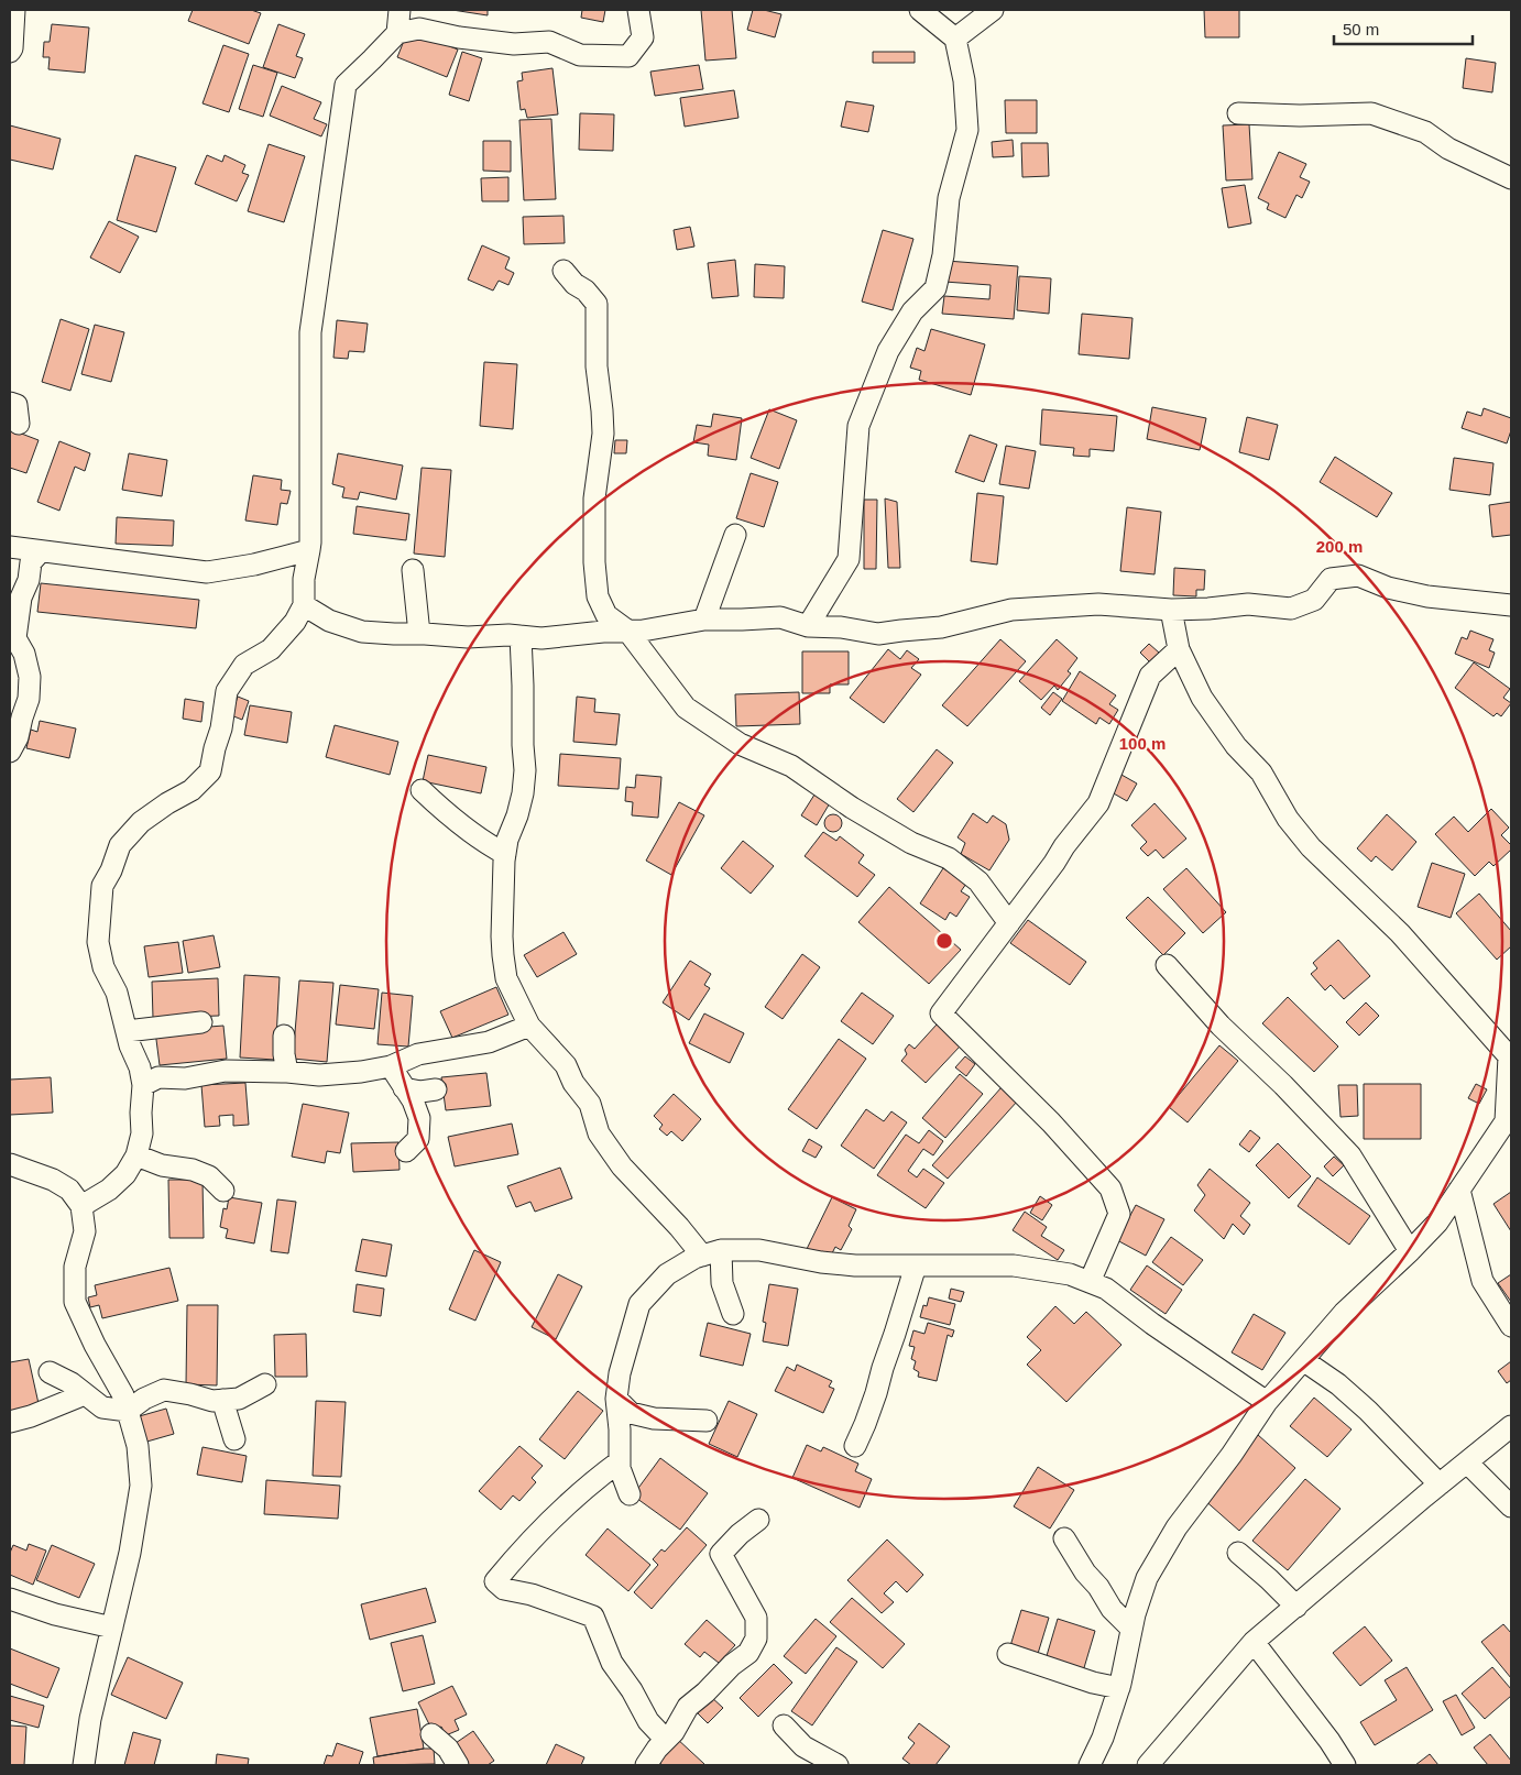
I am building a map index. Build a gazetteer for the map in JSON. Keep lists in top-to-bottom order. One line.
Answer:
{"scale_bar":"50 m","rings":["200 m","100 m"]}
